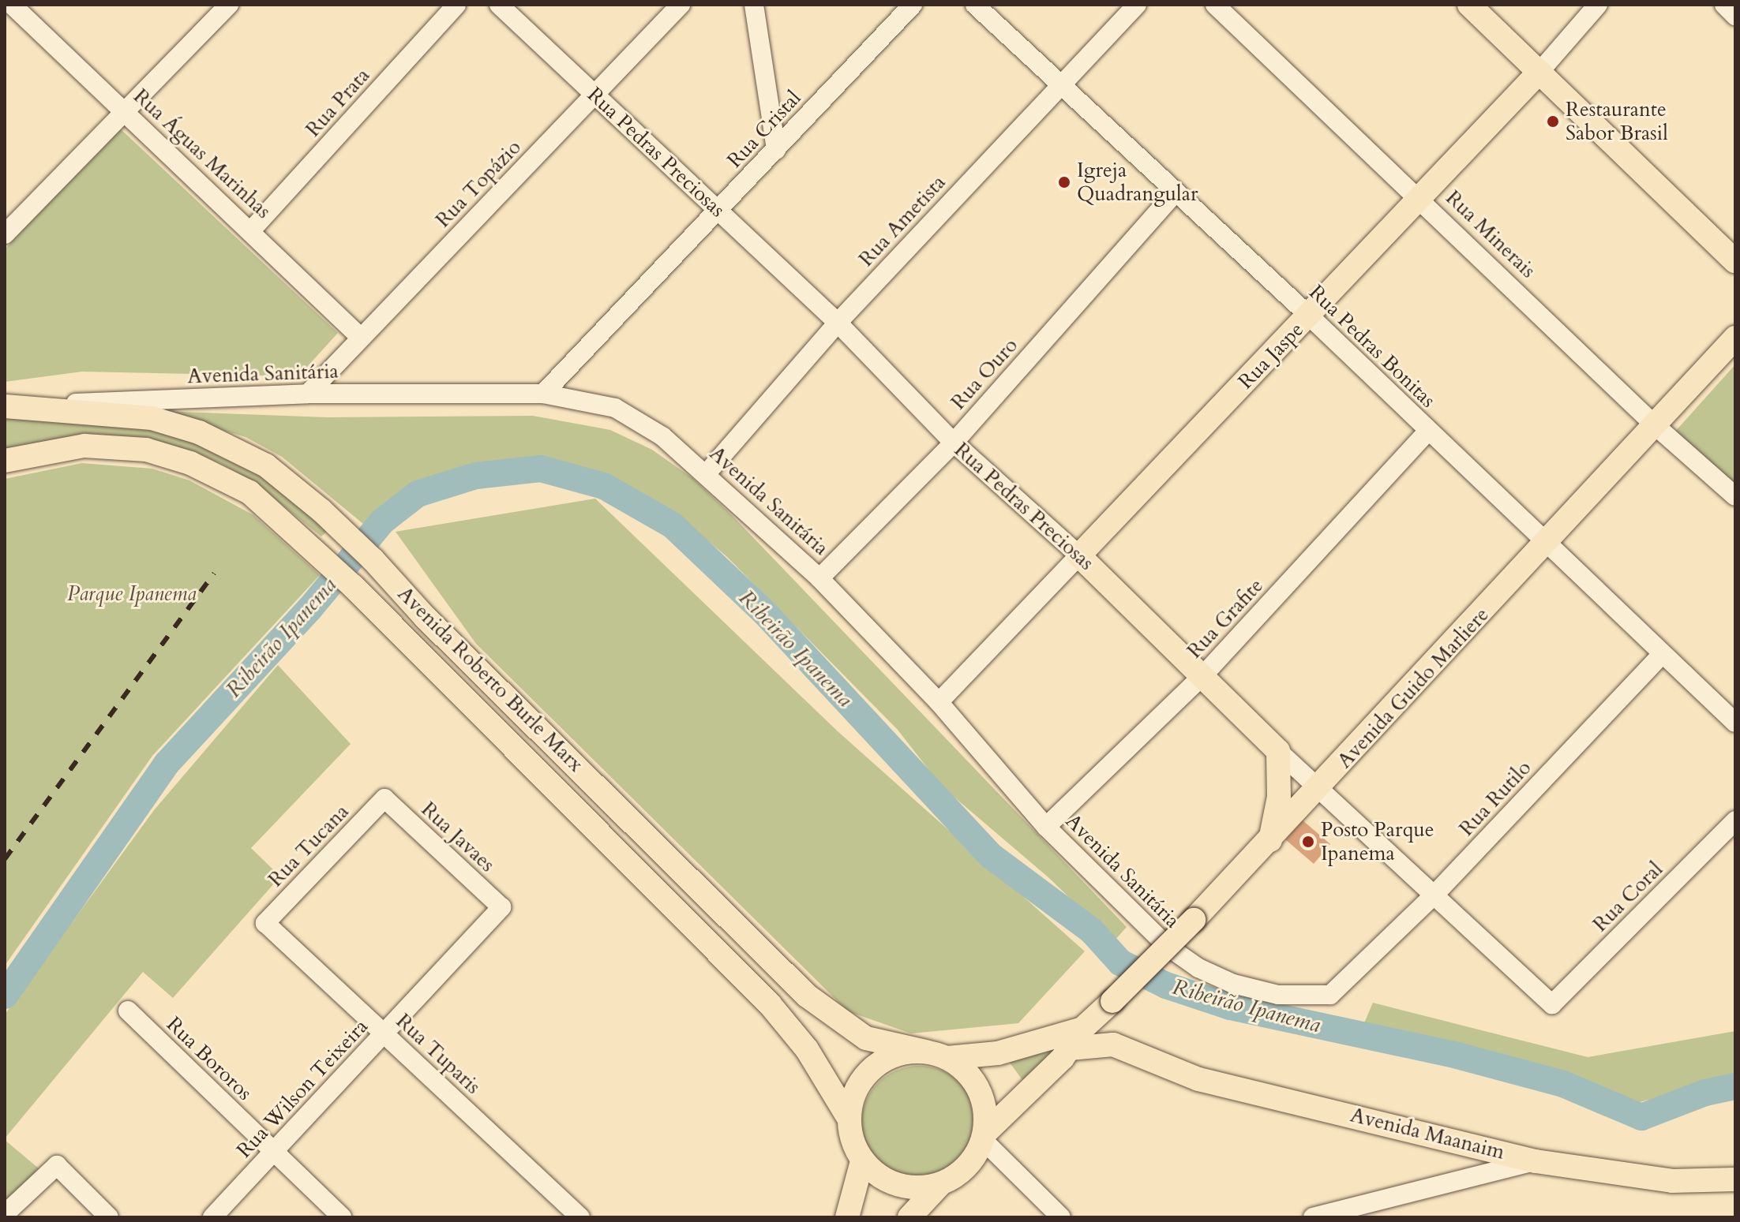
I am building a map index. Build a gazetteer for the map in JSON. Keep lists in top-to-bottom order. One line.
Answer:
{"streets":{"main road":["Rua Pedras Preciosas","Rua Jaspe","Avenida Roberto Burle Marx","Avenida Guido Marliere","Avenida Maanaim"],"street":["Rua Prata","Rua Cristal","Rua Águas Marinhas","Rua Topázio","Rua Ametista","Rua Minerais","Rua Pedras Bonitas","Avenida Sanitária","Rua Ouro","Rua Grafite","Rua Rutilo","Rua Javaes","Rua Tucana","Rua Coral","Rua Tuparis","Rua Bororos","Rua Wilson Teixeira"]},"crossings":[["Rua Prata","Rua Águas Marinhas"],["Rua Cristal","Rua Pedras Preciosas"],["Rua Cristal","Avenida Sanitária"],["Rua Pedras Preciosas","Rua Topázio"],["Rua Pedras Preciosas","Rua Ametista"],["Rua Pedras Preciosas","Rua Jaspe"],["Rua Pedras Preciosas","Rua Ouro"],["Rua Pedras Preciosas","Rua Grafite"],["Rua Pedras Preciosas","Avenida Guido Marliere"],["Rua Pedras Preciosas","Rua Rutilo"],["Rua Pedras Preciosas","Rua Coral"],["Rua Águas Marinhas","Rua Topázio"],["Rua Topázio","Avenida Sanitária"],["Rua Ametista","Rua Pedras Bonitas"],["Rua Ametista","Avenida Sanitária"],["Rua Minerais","Rua Jaspe"],["Rua Minerais","Avenida Guido Marliere"],["Rua Pedras Bonitas","Rua Jaspe"],["Rua Pedras Bonitas","Rua Ouro"],["Rua Pedras Bonitas","Rua Grafite"],["Rua Pedras Bonitas","Avenida Guido Marliere"],["Rua Pedras Bonitas","Rua Rutilo"],["Rua Jaspe","Avenida Sanitária"],["Avenida Sanitária","Rua Ouro"],["Avenida Sanitária","Rua Grafite"],["Avenida Sanitária","Avenida Roberto Burle Marx"],["Avenida Sanitária","Rua Rutilo"],["Avenida Roberto Burle Marx","Avenida Guido Marliere"],["Avenida Guido Marliere","Avenida Maanaim"],["Rua Javaes","Rua Tucana"],["Rua Javaes","Rua Wilson Teixeira"],["Rua Tucana","Rua Tuparis"],["Rua Tuparis","Rua Wilson Teixeira"],["Rua Bororos","Rua Wilson Teixeira"]],"water":["Ribeirão Ipanema"],"parks":["Parque Ipanema"],"places":["Restaurante Sabor Brasil","Igreja Quadrangular","Posto Parque Ipanema"]}
